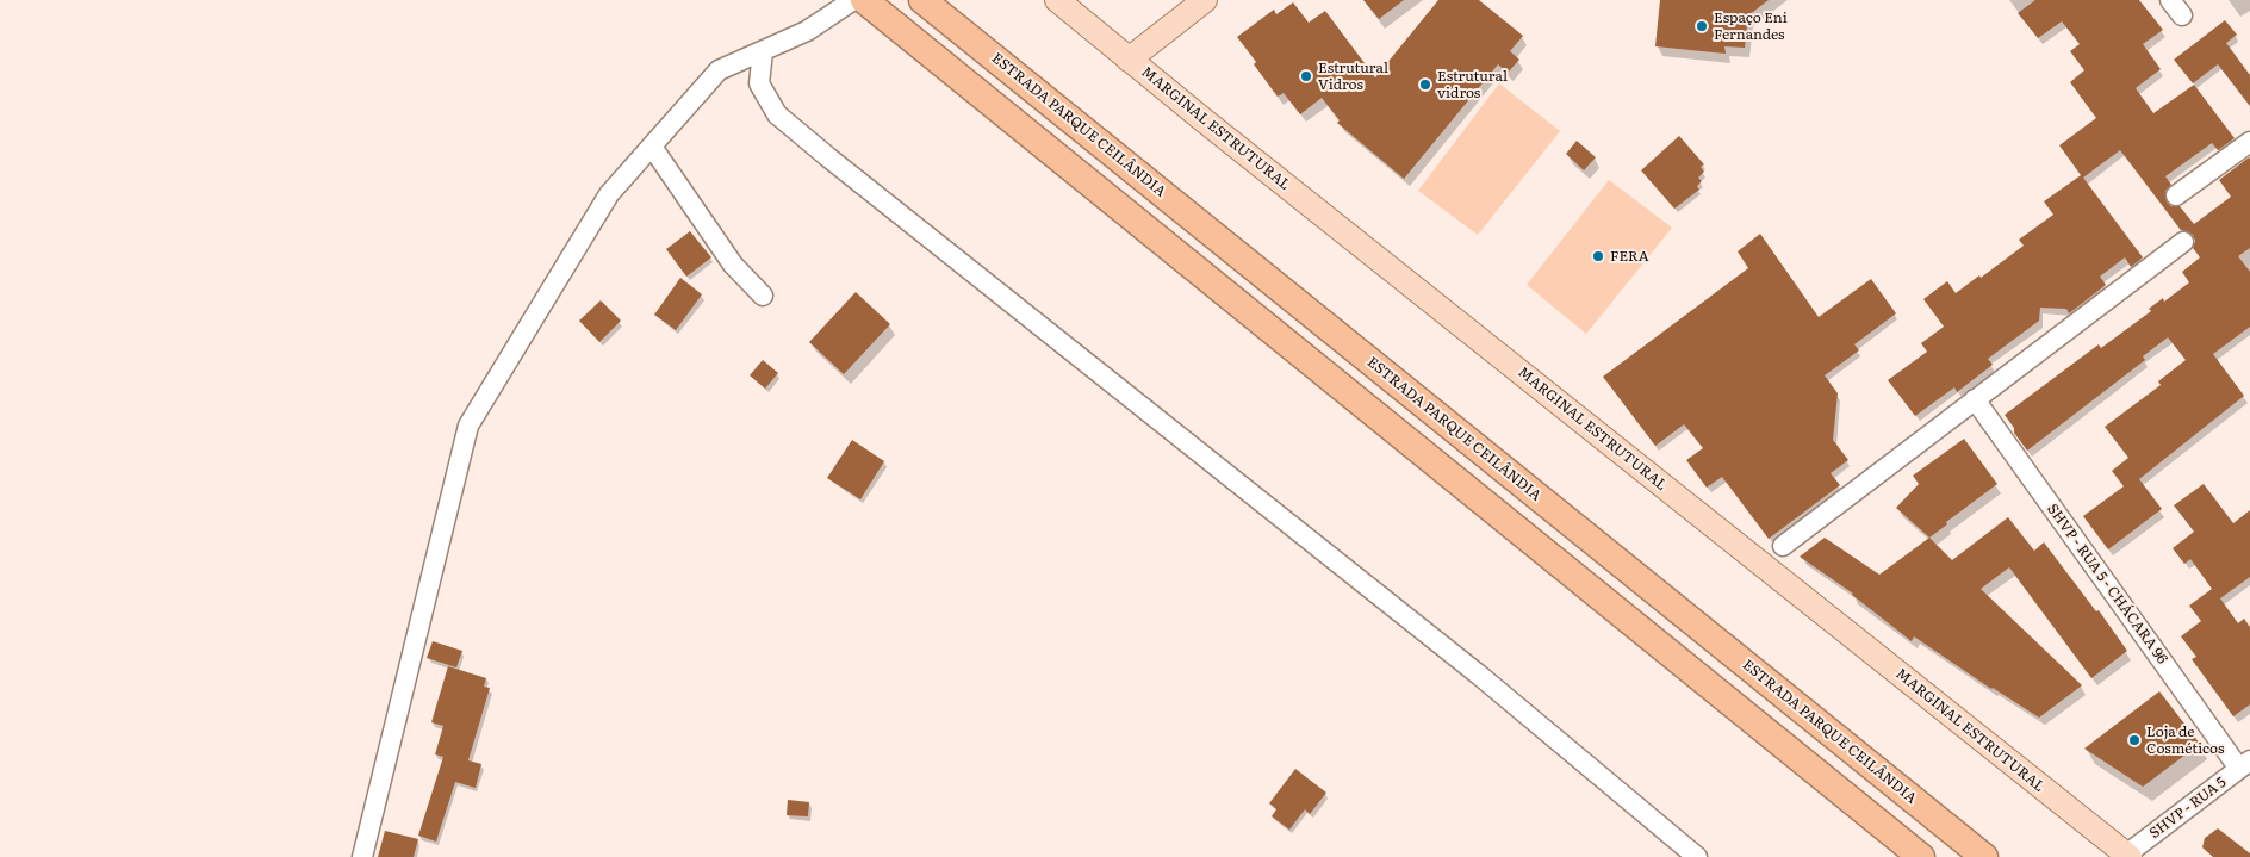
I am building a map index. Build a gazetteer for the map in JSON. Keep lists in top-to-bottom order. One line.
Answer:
{"streets":{"highway":["ESTRADA PARQUE CEILÂNDIA"],"main road":["MARGINAL ESTRUTURAL"],"street":["SHVP - RUA 5 - CHÁCARA 96","SHVP - RUA 5"]},"crossings":[["MARGINAL ESTRUTURAL","SHVP - RUA 5"],["SHVP - RUA 5 - CHÁCARA 96","SHVP - RUA 5"]],"places":["Espaço Eni Fernandes","Estrutural Vidros","Estrutural vidros","FERA","Loja de Cosméticos"]}
